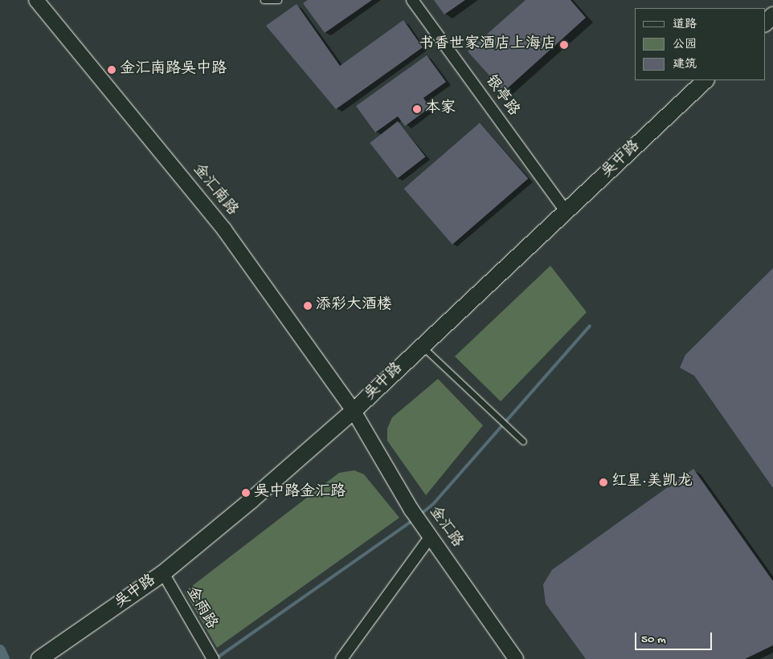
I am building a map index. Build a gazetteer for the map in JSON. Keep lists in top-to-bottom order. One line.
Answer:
{"streets":{"main road":["吴中路"],"street":["银亭路","金汇南路","金汇路","金雨路"]},"crossings":[["银亭路","吴中路"],["吴中路","金汇南路"],["吴中路","金汇路"],["吴中路","金雨路"],["金汇南路","金汇路"]],"places":["书香世家酒店上海店","金汇南路吴中路","本家","添彩大酒楼","红星·美凯龙","吴中路金汇路"],"legend":["道路","公园","建筑"],"scale_bar":"50 m"}
